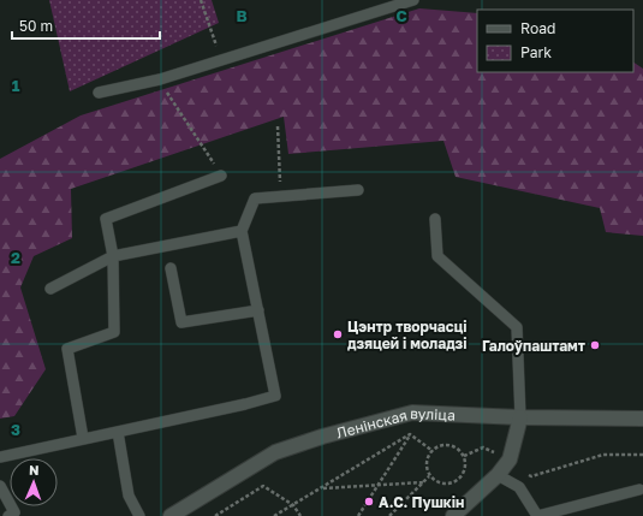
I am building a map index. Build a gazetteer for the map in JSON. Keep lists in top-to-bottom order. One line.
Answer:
{"streets":{"main road":["Ленінская вуліца"]},"places":["Цэнтр творчасці дзяцей і моладзі","Галоўпаштамт","А.С. Пушкін"],"legend":["Road","Park"],"scale_bar":"50 m","north":"top","grid":{"columns":["B","C"],"rows":["1","2","3"]}}
